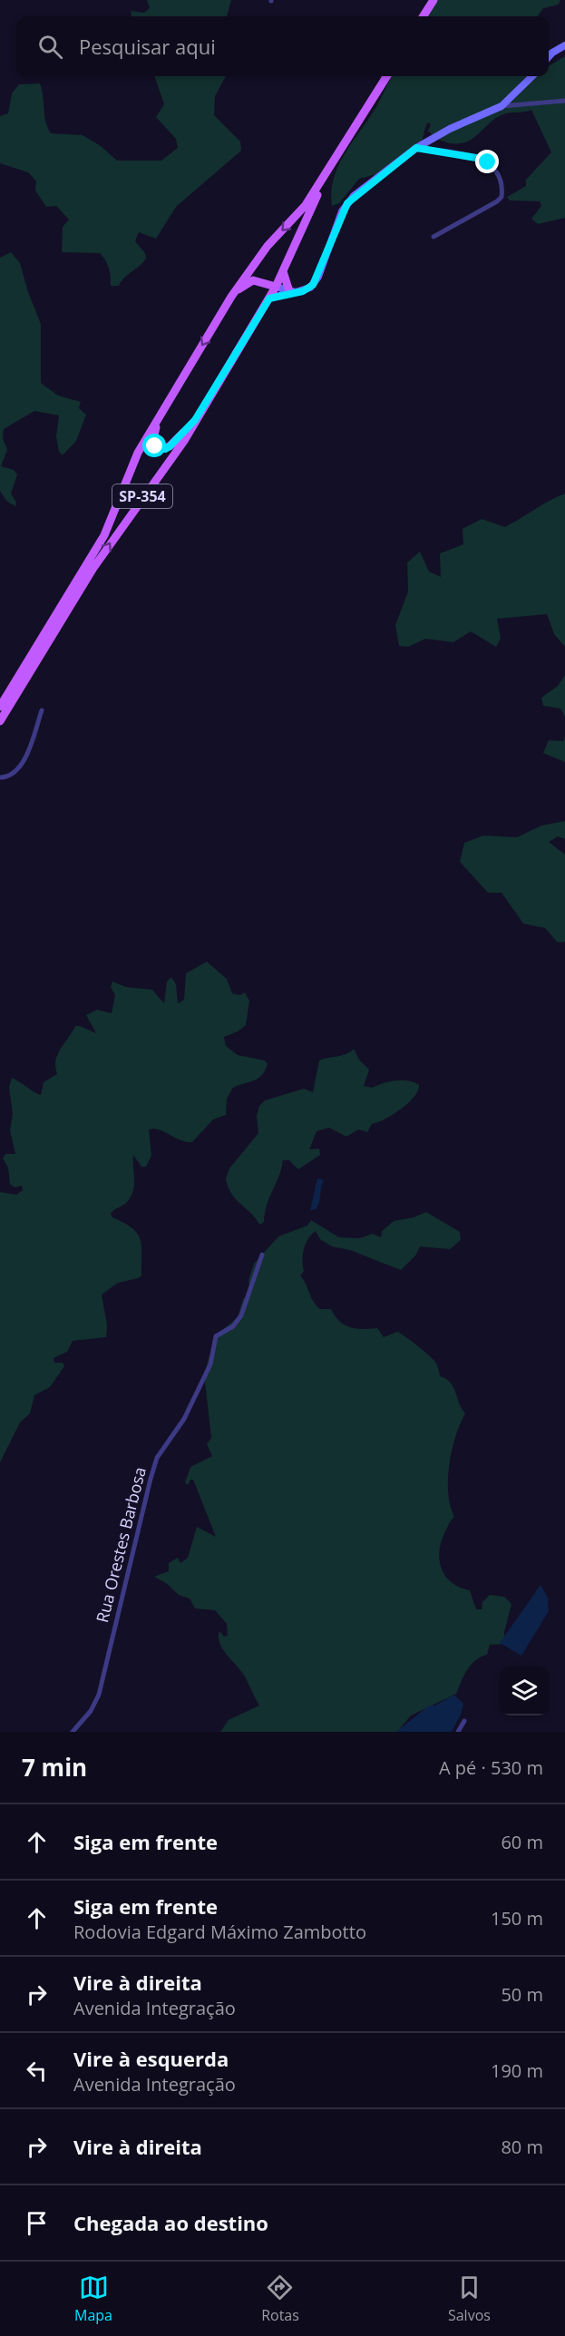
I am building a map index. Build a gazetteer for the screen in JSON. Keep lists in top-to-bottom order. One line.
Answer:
{"streets":{"main road":["SP-354"],"street":["Rua Orestes Barbosa"]},"page":{"search":"Pesquisar aqui","heading":["7 min","A pé · 530 m"],"list":[["Siga em frente","60 m"],["Siga em frente","Rodovia Edgard Máximo Zambotto","150 m"],["Vire à direita","Avenida Integração","50 m"],["Vire à esquerda","Avenida Integração","190 m"],["Vire à direita","80 m"],"Chegada ao destino"],"nav":["Mapa","Rotas","Salvos"]}}
